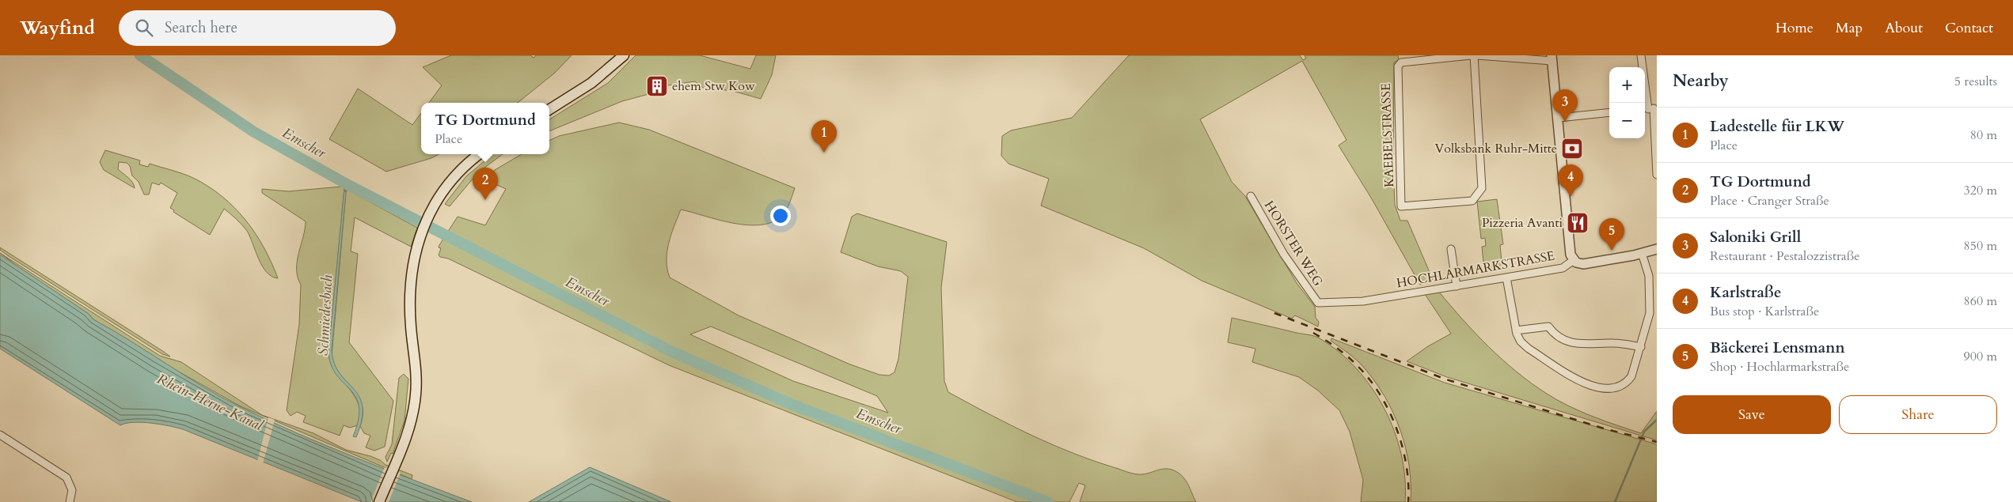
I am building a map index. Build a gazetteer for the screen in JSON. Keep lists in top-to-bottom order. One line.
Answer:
{"streets":{"street":["KAEBELSTRASSE","HORSTER WEG","HOCHLARMARKSTRASSE"]},"crossings":[["HORSTER WEG","HOCHLARMARKSTRASSE"]],"water":["Emscher","Schmiedesbach","Rhein-Herne-Kanal"],"places":{"building":["ehem Stw Kow"],"bank":["Volksbank Ruhr-Mitte"],"restaurant":["Pizzeria Avanti"]},"page":{"header":"Wayfind","search":"Search here","nav":["Home","Map","About","Contact"],"heading":["Nearby","5 results"],"map_buttons":["+","−"],"pins":["3","1","4","2","5"],"popup":["TG Dortmund","Place"],"list":[{"mark":"1","name":"Ladestelle für LKW","note":"Place","value":"80 m"},{"mark":"2","name":"TG Dortmund","note":"Place · Cranger Straße","value":"320 m"},{"mark":"3","name":"Saloniki Grill","note":"Restaurant · Pestalozzistraße","value":"850 m"},{"mark":"4","name":"Karlstraße","note":"Bus stop · Karlstraße","value":"860 m"},{"mark":"5","name":"Bäckerei Lensmann","note":"Shop · Hochlarmarkstraße","value":"900 m"}],"buttons":["Save","Share"]}}
